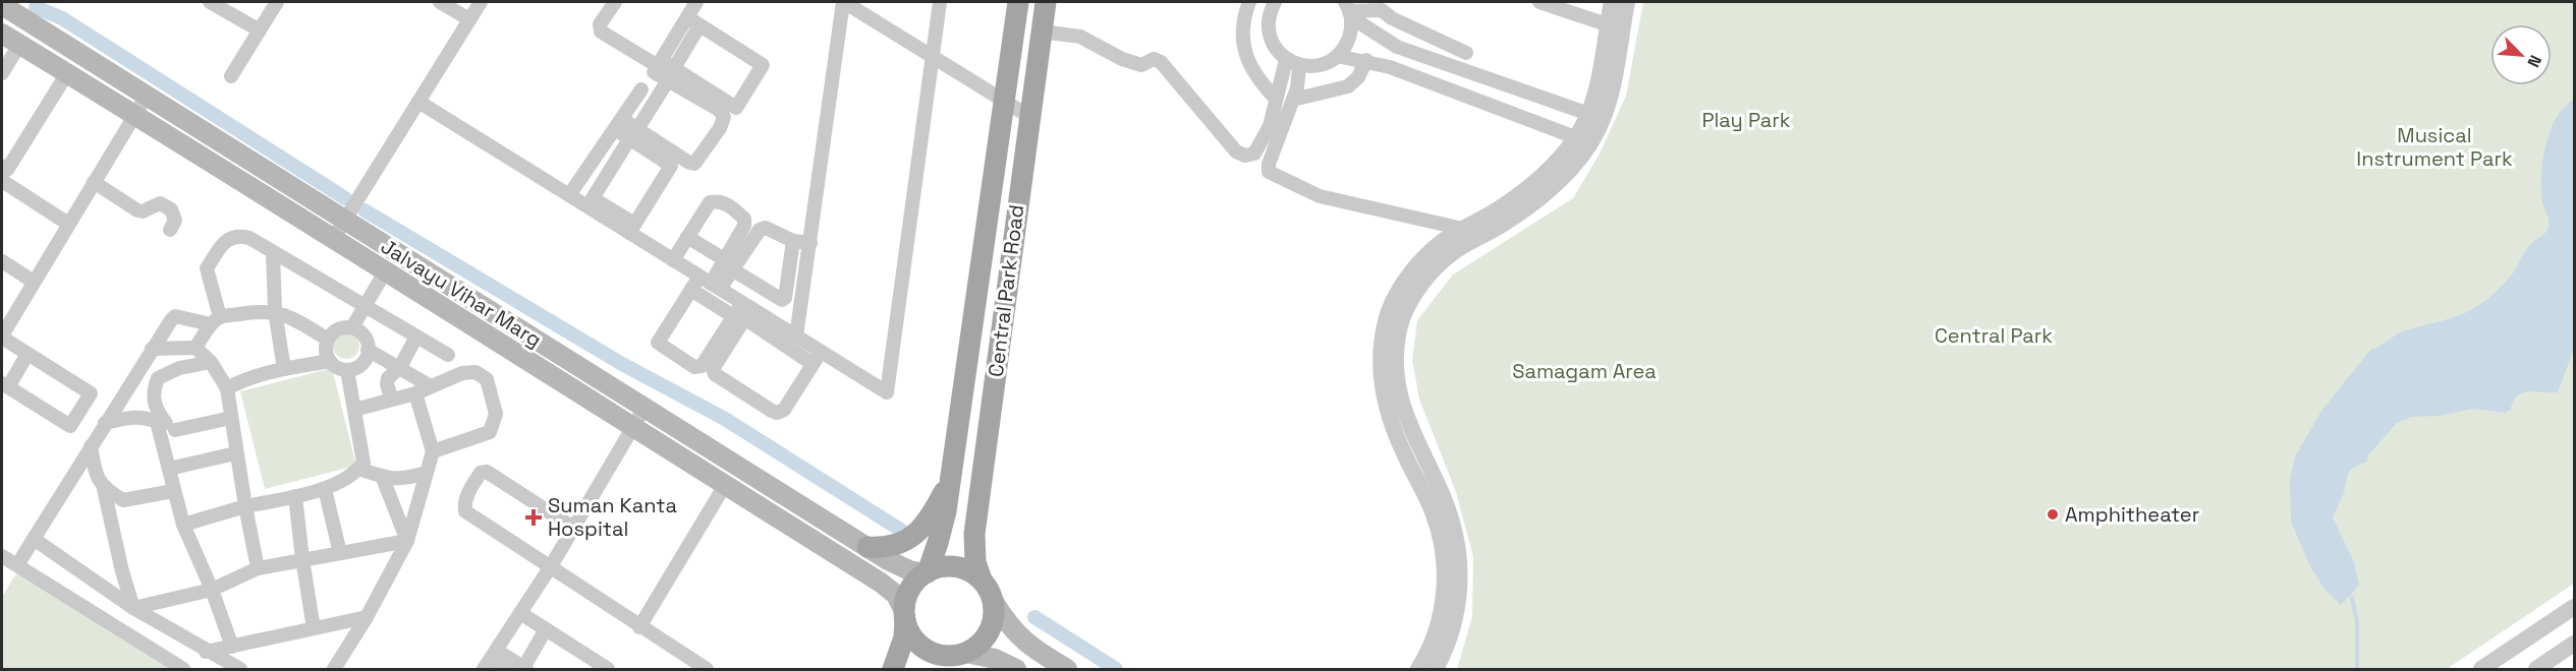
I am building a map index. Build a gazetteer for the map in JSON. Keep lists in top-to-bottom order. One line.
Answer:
{"streets":{"main road":["Central Park Road","Jalvayu Vihar Marg"]},"crossings":[["Central Park Road","Jalvayu Vihar Marg"]],"parks":["Play Park","Musical Instrument Park","Central Park","Samagam Area"],"places":{"other":["Amphitheater"],"health":["Suman Kanta Hospital"]},"north":"bottom right"}
